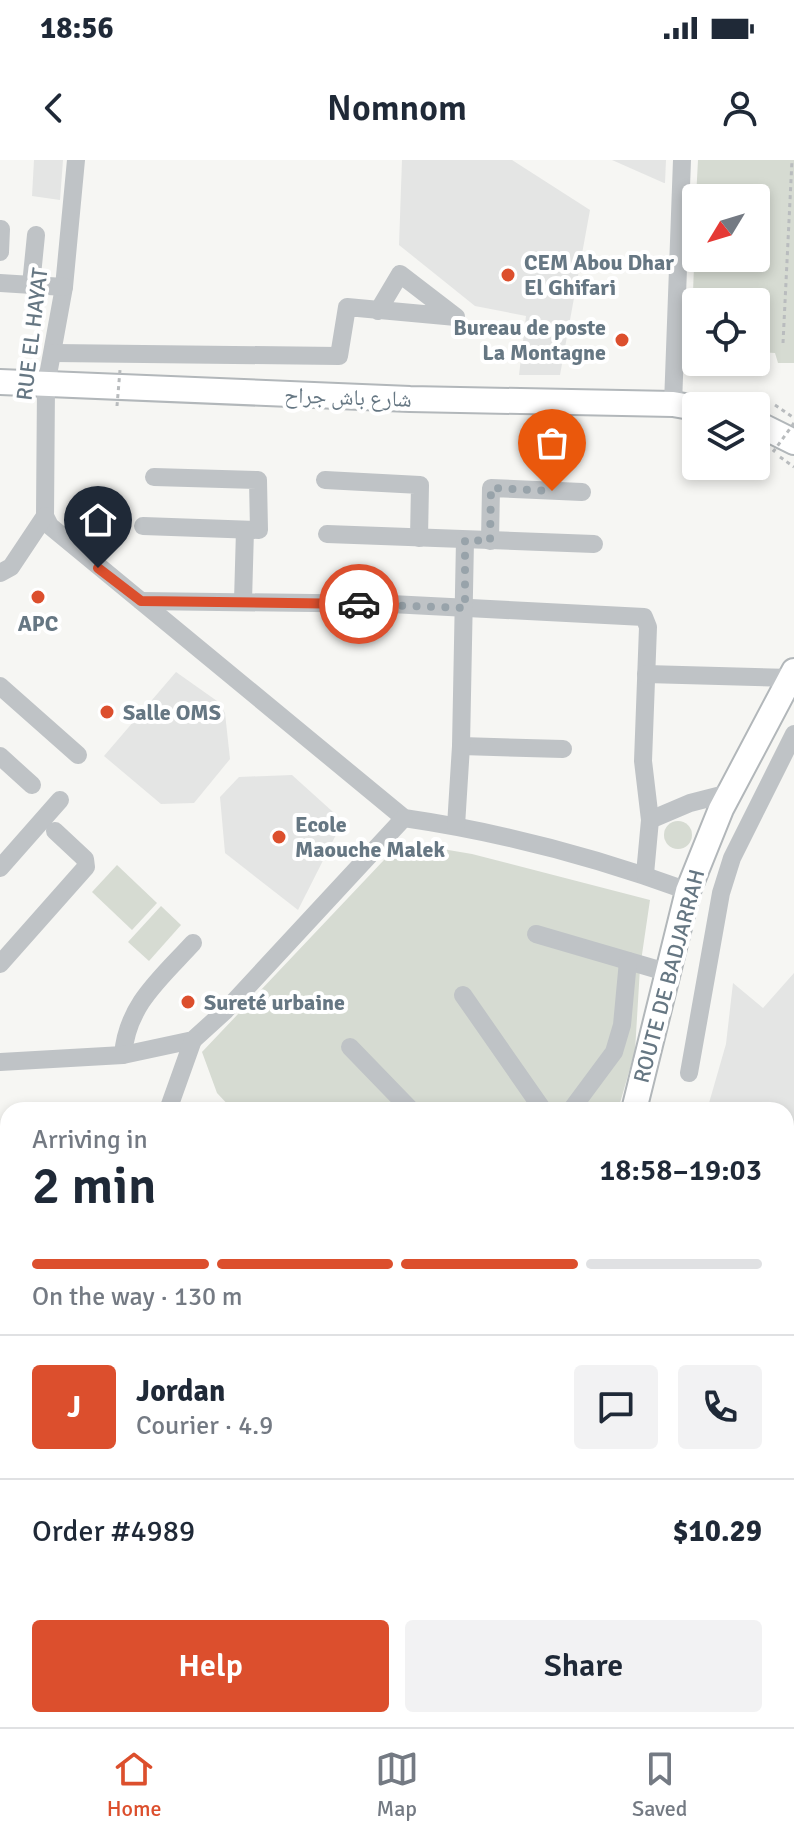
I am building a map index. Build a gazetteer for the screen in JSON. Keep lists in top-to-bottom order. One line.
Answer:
{"streets":{"main road":["شارع باش جراح","ROUTE DE BADJARRAH"],"street":["RUE EL HAYAT"]},"crossings":[["RUE EL HAYAT","شارع باش جراح"]],"places":["CEM Abou Dhar El Ghifari","Bureau de poste La Montagne","APC","Salle OMS","Ecole Maouche Malek","Sureté urbaine"],"north":"bottom left","page":{"status":"18:56","header":"Nomnom","heading":["2 min","Arriving in","18:58–19:03"],"panel":["Jordan","Courier · 4.9","Order #4989","$10.29"],"bar":"On the way · 130 m","round":"J","buttons":["Help","Share"],"tabs":["Home","Map","Saved"]}}
